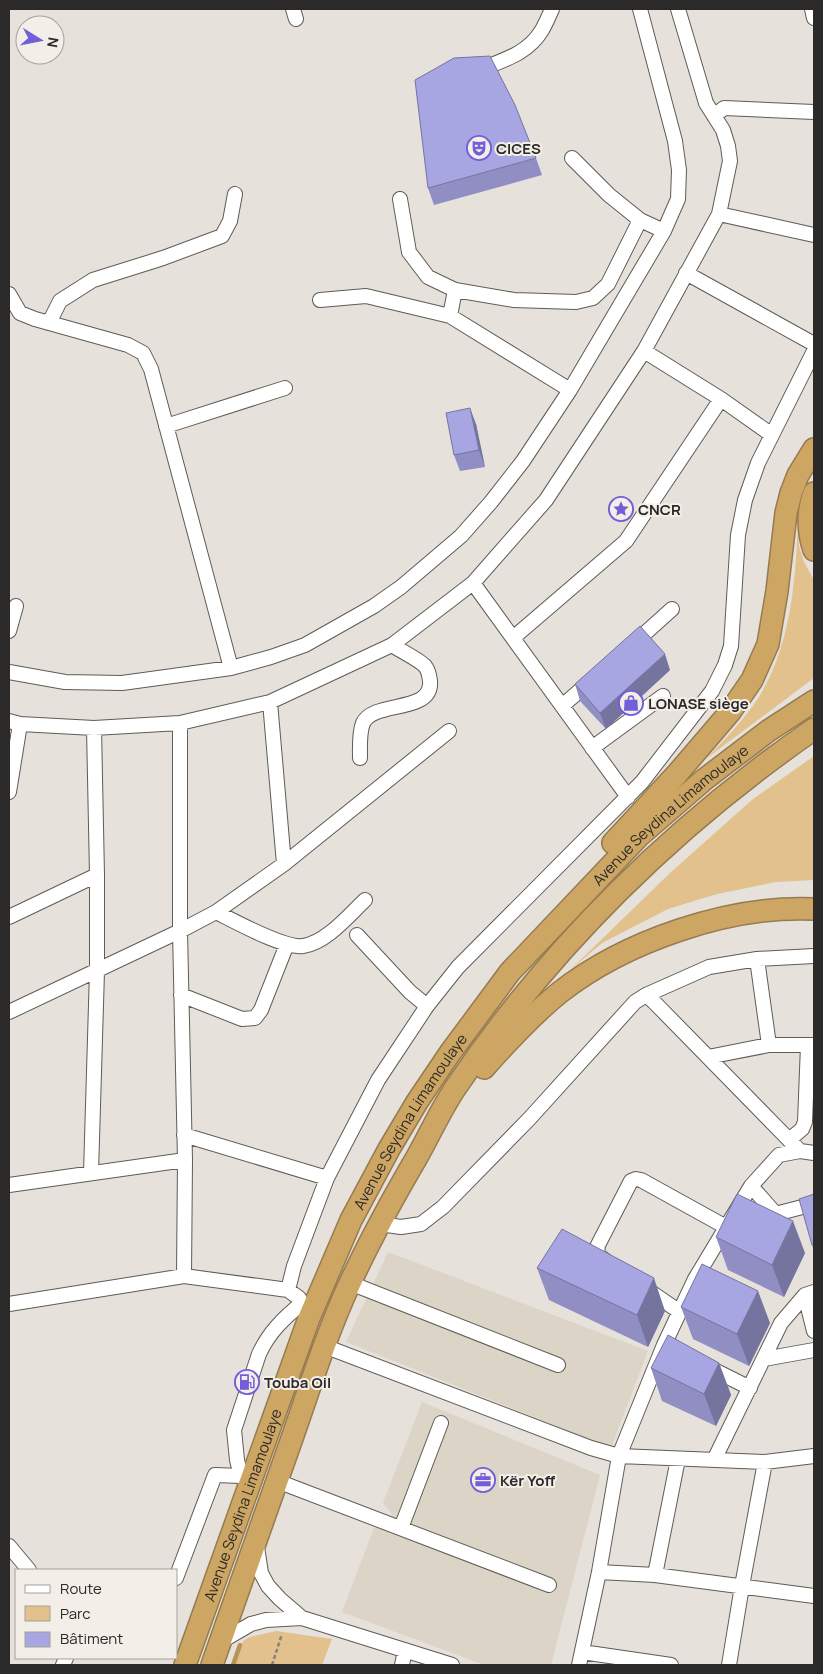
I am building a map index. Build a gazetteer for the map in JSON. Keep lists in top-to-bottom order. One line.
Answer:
{"streets":{"highway":["Avenue Seydina Limamoulaye"]},"places":{"theatre":["CICES"],"place":["CNCR"],"shop":["LONASE siège"],"fuel station":["Touba Oil"],"office":["Kër Yoff"]},"legend":["Route","Parc","Bâtiment"],"north":"right"}
